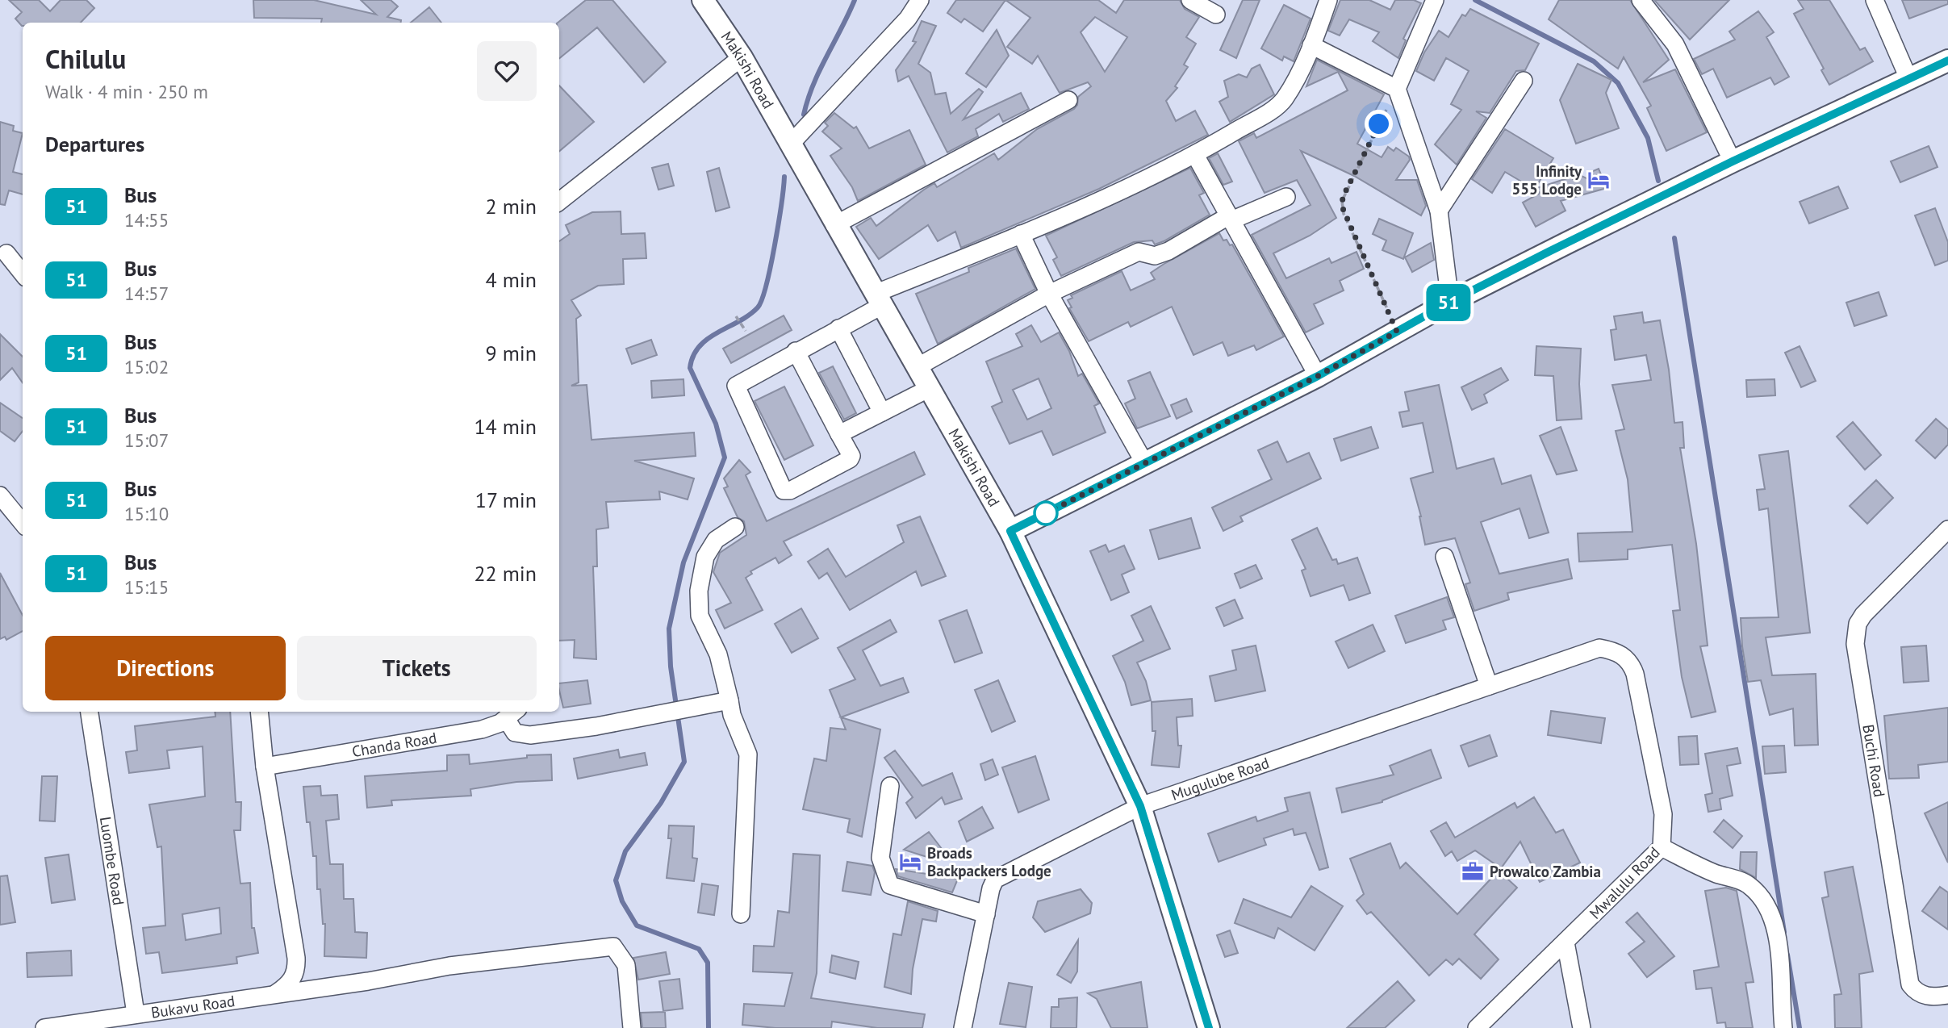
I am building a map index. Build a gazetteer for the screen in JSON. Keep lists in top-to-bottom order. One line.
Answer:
{"streets":{"main road":["Makishi Road"],"street":["Chanda Road","Buchi Road","Mugulube Road","Luombe Road","Mwalulu Road","Bukavu Road"]},"crossings":[["Makishi Road","Mugulube Road"],["Mugulube Road","Mwalulu Road"],["Luombe Road","Bukavu Road"]],"places":{"hotel":["Infinity 555 Lodge","Broads Backpackers Lodge"],"office":["Prowalco Zambia"]},"lines":["bus line 51"],"page":{"on_map":"51","heading":[["Chilulu","Walk · 4 min · 250 m"],"Departures"],"list":[{"mark":"51","name":"Bus","note":"14:55","value":"2 min"},{"mark":"51","name":"Bus","note":"14:57","value":"4 min"},{"mark":"51","name":"Bus","note":"15:02","value":"9 min"},{"mark":"51","name":"Bus","note":"15:07","value":"14 min"},{"mark":"51","name":"Bus","note":"15:10","value":"17 min"},{"mark":"51","name":"Bus","note":"15:15","value":"22 min"}],"buttons":["Directions","Tickets"]}}
